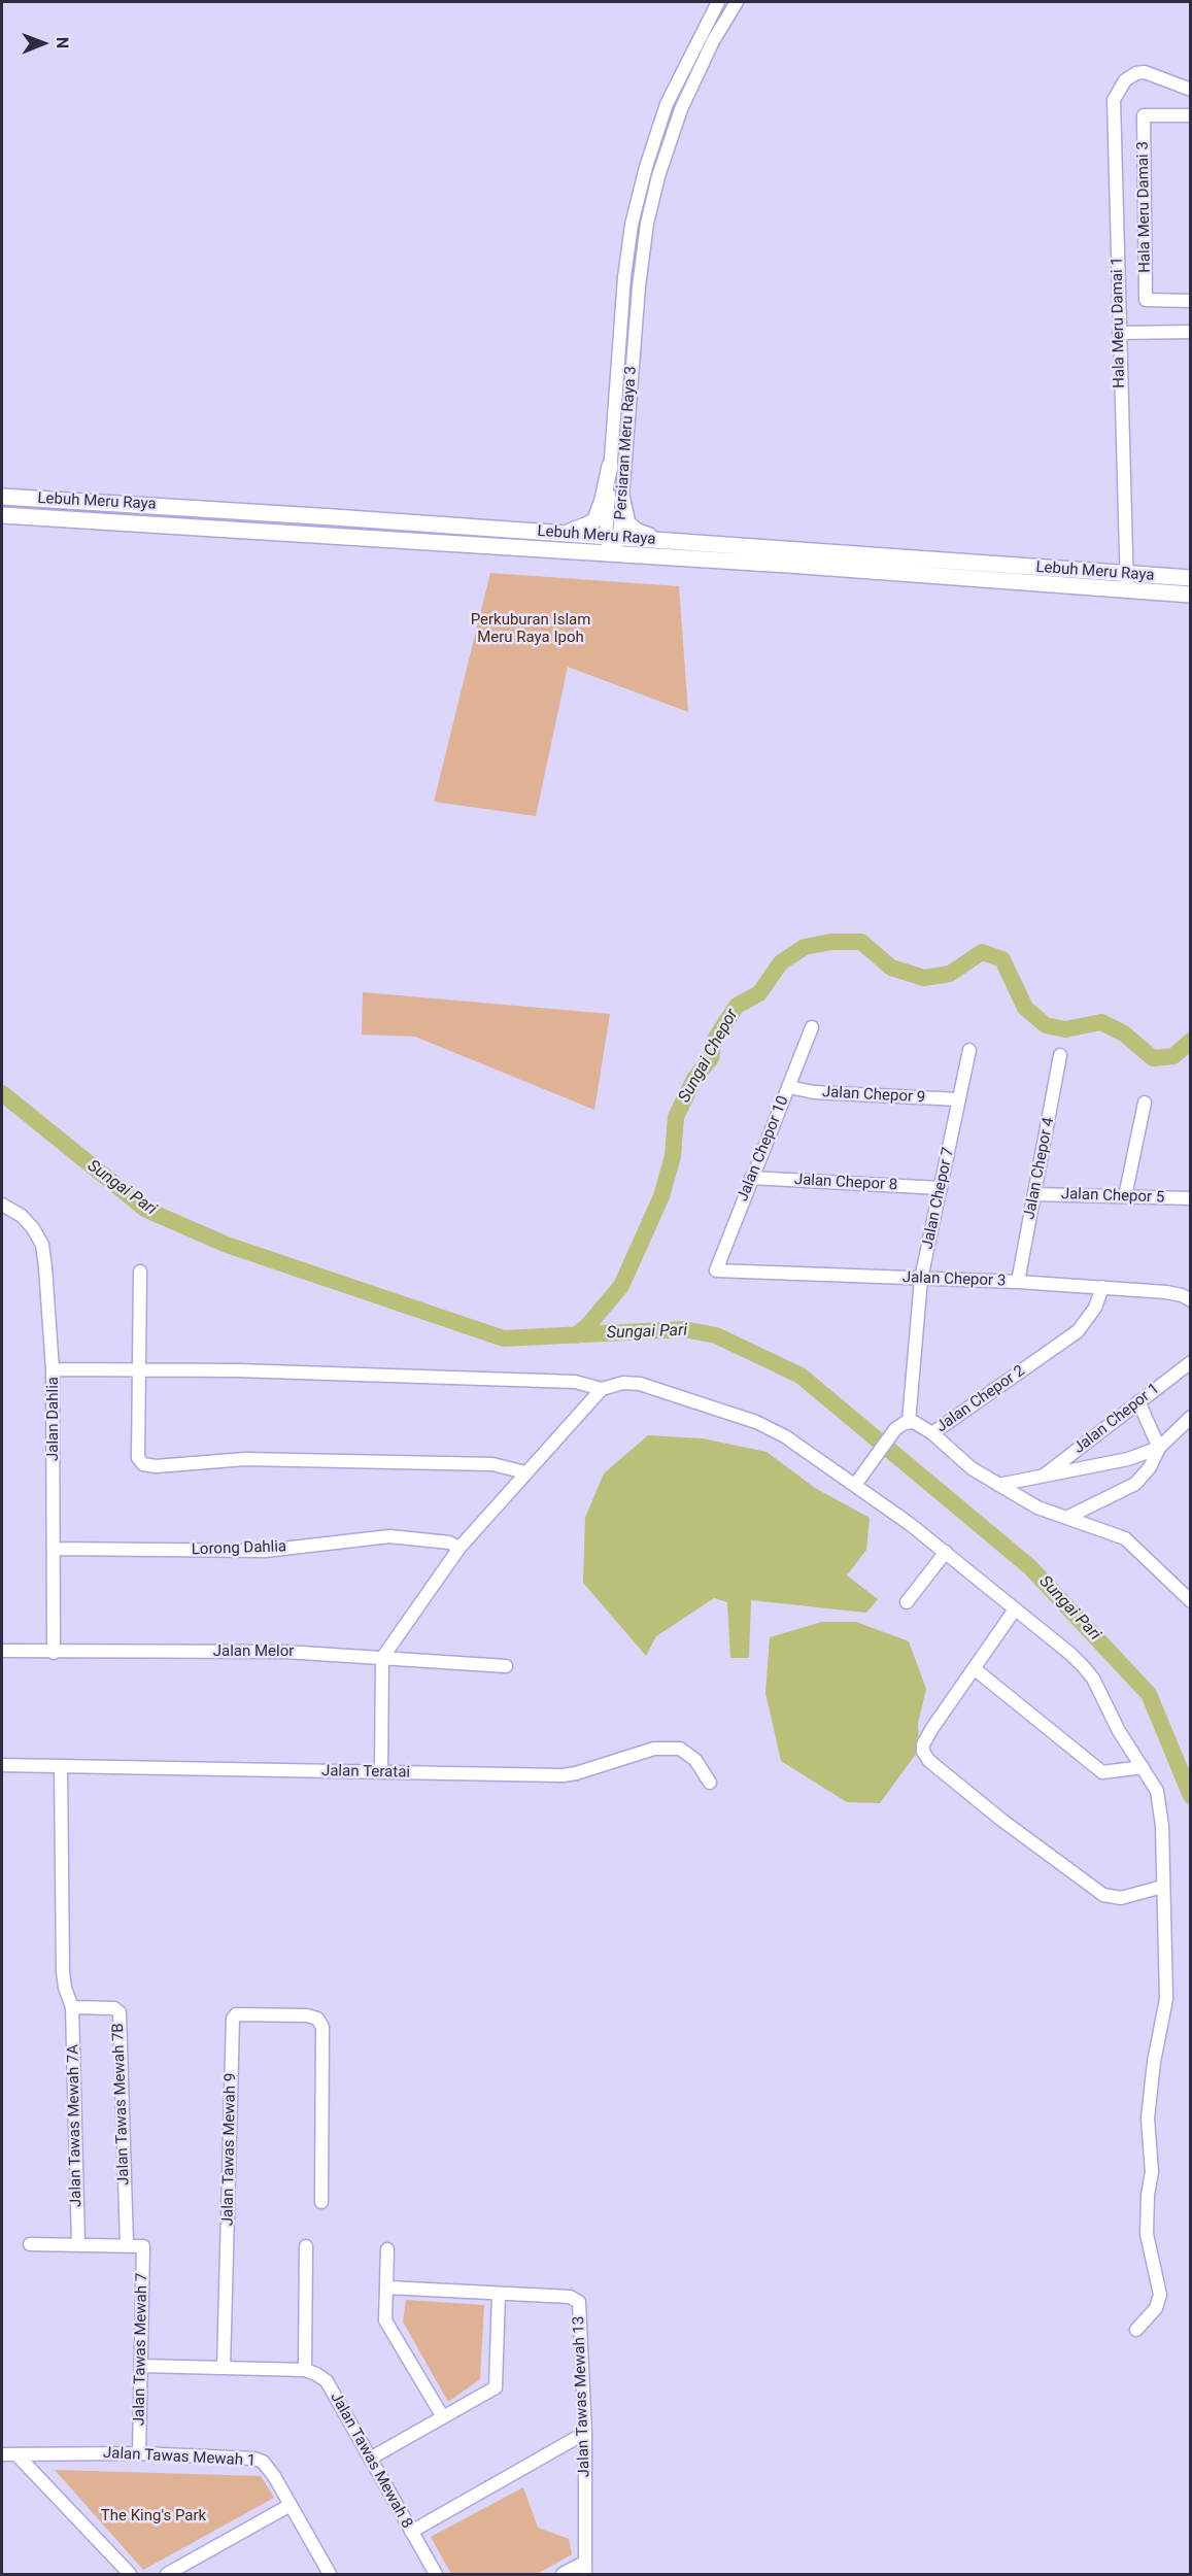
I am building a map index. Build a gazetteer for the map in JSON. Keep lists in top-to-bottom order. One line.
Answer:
{"streets":{"main road":["Lebuh Meru Raya"],"street":["Hala Meru Damai 3","Hala Meru Damai 1","Persiaran Meru Raya 3","Jalan Chepor 9","Jalan Chepor 10","Jalan Chepor 4","Jalan Chepor 8","Jalan Chepor 5","Jalan Chepor 7","Jalan Chepor 3","Jalan Chepor 2","Jalan Dahlia","Jalan Chepor 1","Lorong Dahlia","Jalan Melor","Jalan Teratai","Jalan Tawas Mewah 7B","Jalan Tawas Mewah 7A","Jalan Tawas Mewah 9","Jalan Tawas Mewah 7","Jalan Tawas Mewah 13","Jalan Tawas Mewah 1","Jalan Tawas Mewah 8"]},"crossings":[["Hala Meru Damai 1","Lebuh Meru Raya"],["Persiaran Meru Raya 3","Lebuh Meru Raya"],["Jalan Chepor 9","Jalan Chepor 10"],["Jalan Chepor 9","Jalan Chepor 7"],["Jalan Chepor 10","Jalan Chepor 8"],["Jalan Chepor 10","Jalan Chepor 3"],["Jalan Chepor 4","Jalan Chepor 5"],["Jalan Chepor 4","Jalan Chepor 3"],["Jalan Chepor 8","Jalan Chepor 7"],["Jalan Chepor 7","Jalan Chepor 3"],["Jalan Chepor 7","Jalan Chepor 2"],["Jalan Chepor 3","Jalan Chepor 2"],["Jalan Dahlia","Lorong Dahlia"],["Jalan Dahlia","Jalan Melor"],["Jalan Teratai","Jalan Tawas Mewah 7A"],["Jalan Tawas Mewah 7B","Jalan Tawas Mewah 7A"],["Jalan Tawas Mewah 7B","Jalan Tawas Mewah 7"],["Jalan Tawas Mewah 7","Jalan Tawas Mewah 1"]],"water":["Sungai Chepor","Sungai Pari"],"parks":["Perkuburan Islam Meru Raya Ipoh","The King's Park"],"north":"right"}
